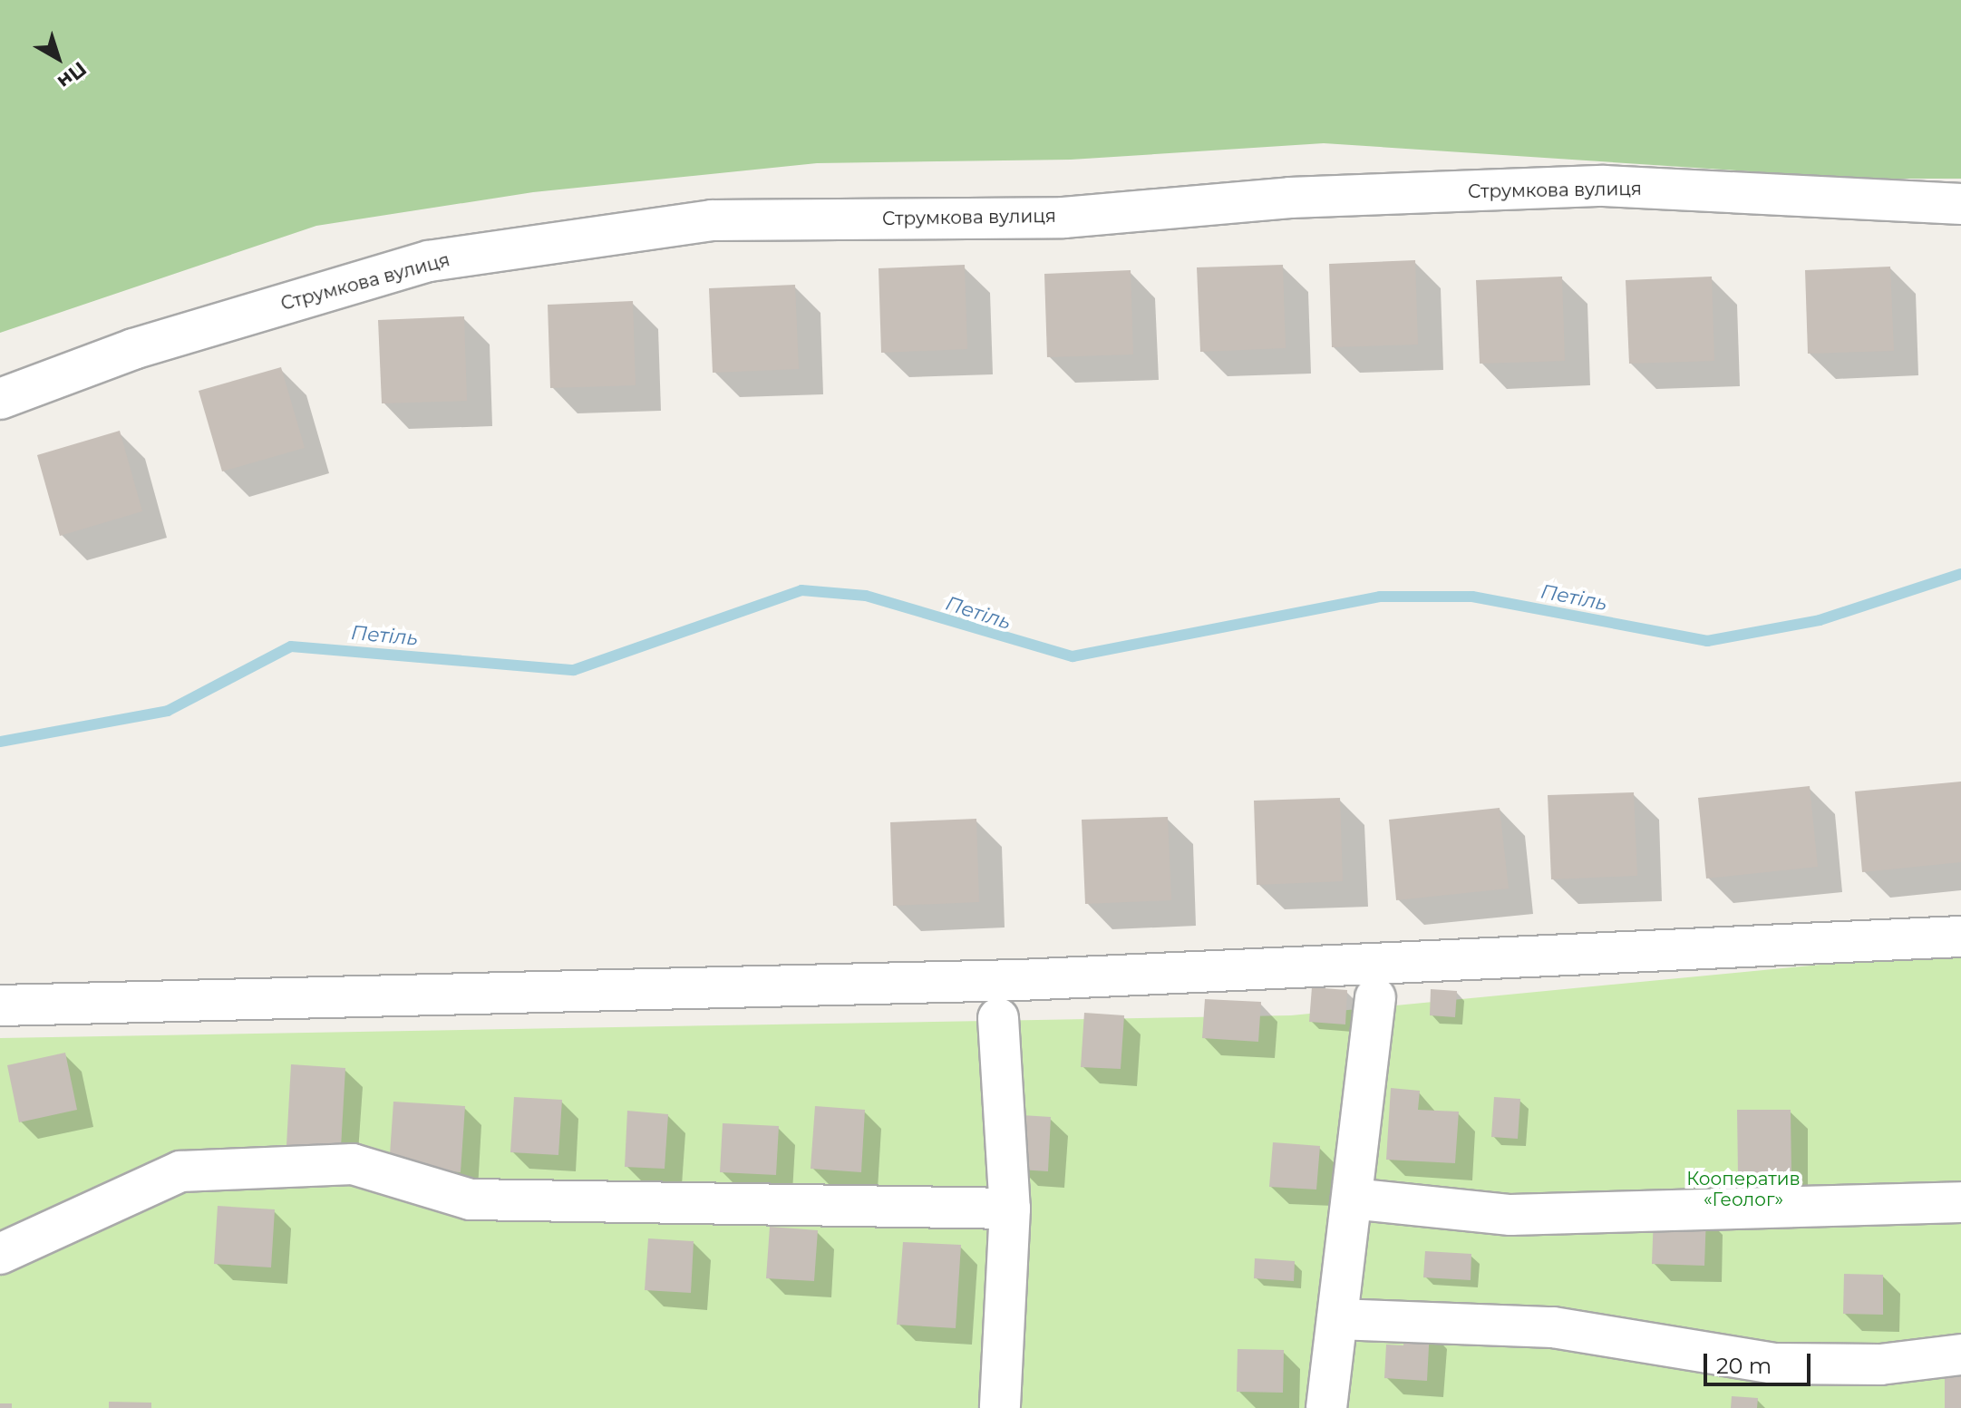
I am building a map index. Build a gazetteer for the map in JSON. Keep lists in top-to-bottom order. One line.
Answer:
{"streets":{"street":["Струмкова вулиця"]},"water":["Петіль"],"parks":["Кооператив «Геолог»"],"scale_bar":"20 m","north":"bottom right"}
